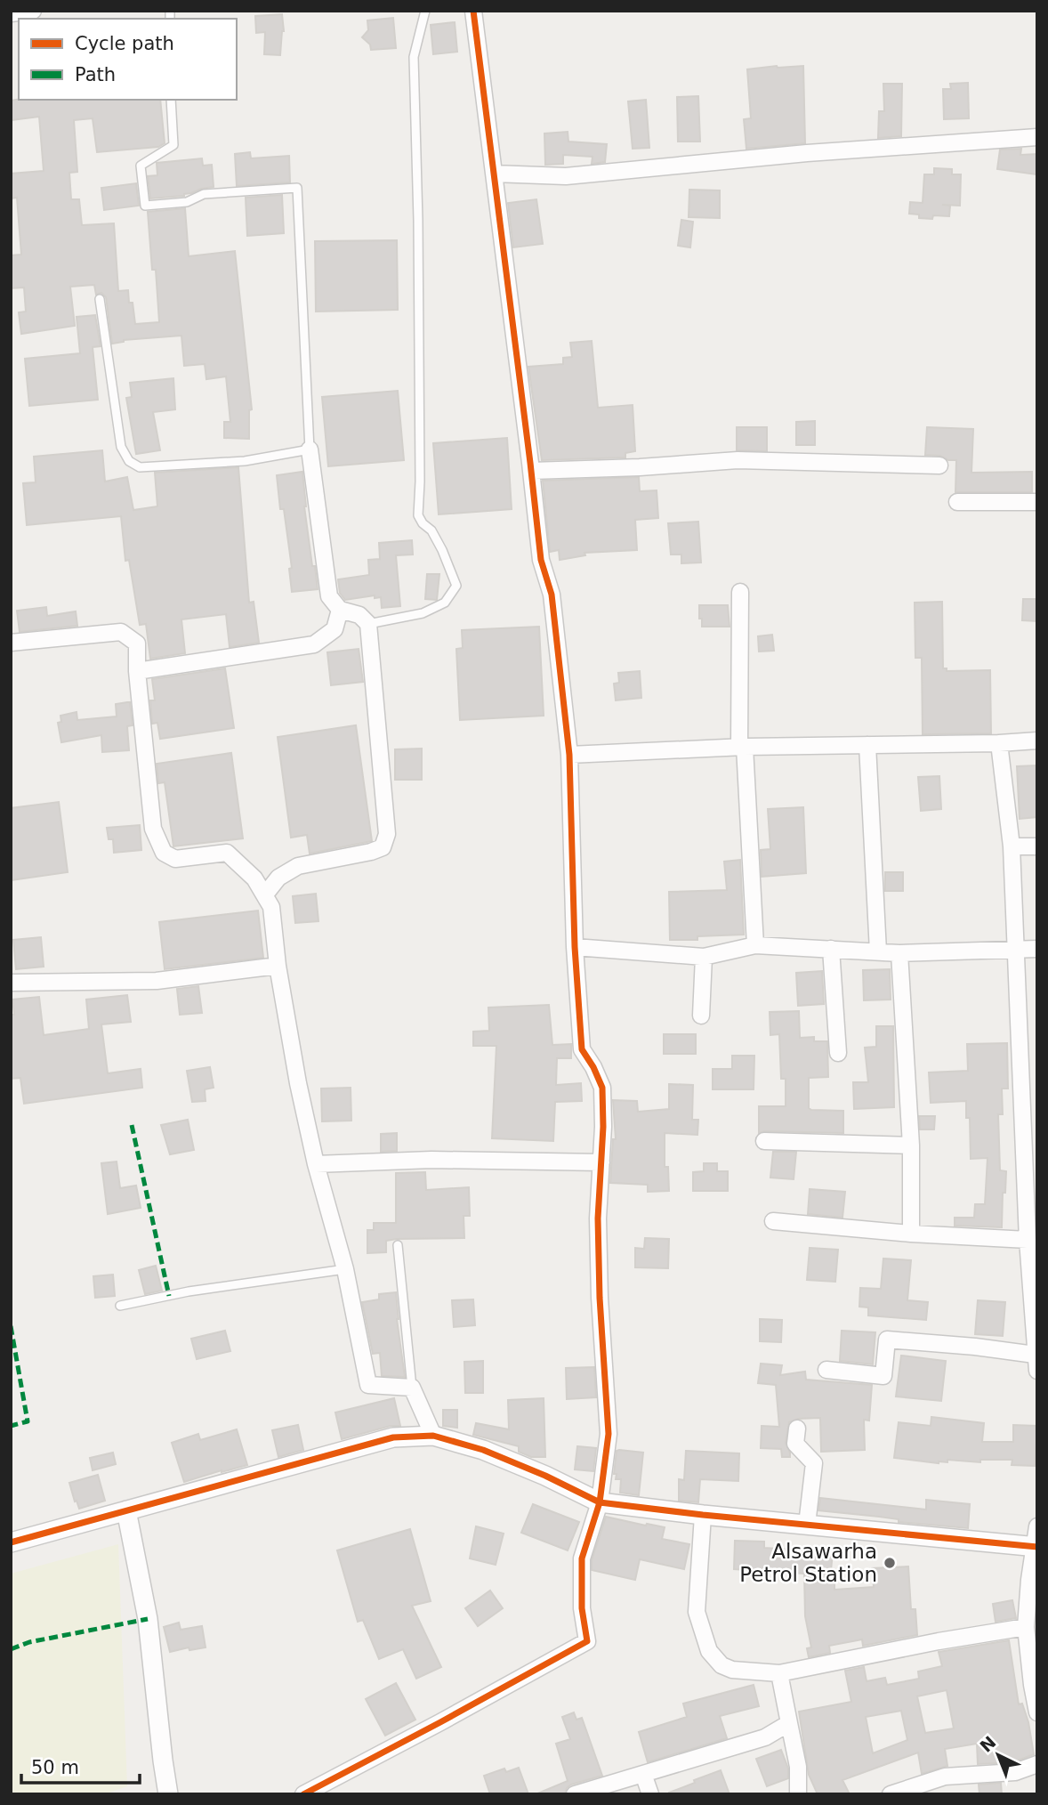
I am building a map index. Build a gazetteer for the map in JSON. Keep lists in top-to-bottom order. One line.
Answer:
{"places":["Alsawarha Petrol Station"],"legend":["Cycle path","Path"],"scale_bar":"50 m","north":"top left"}
